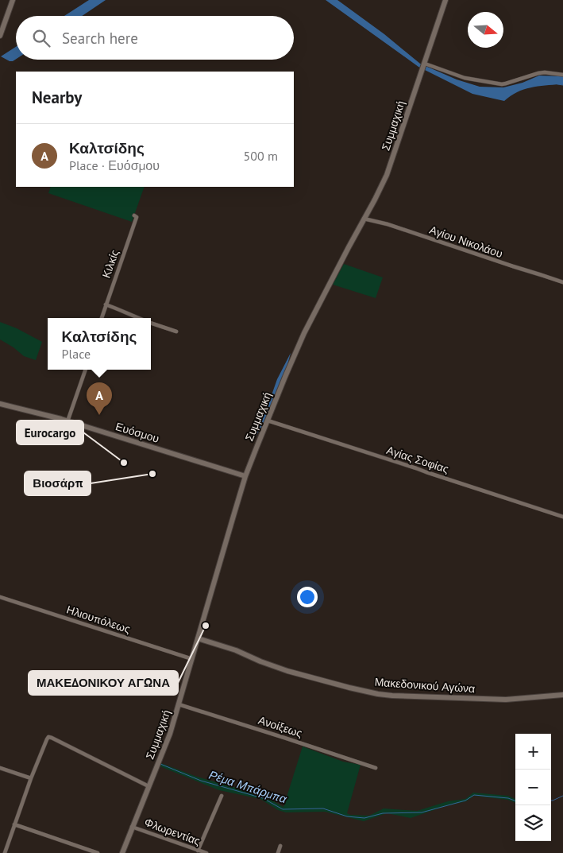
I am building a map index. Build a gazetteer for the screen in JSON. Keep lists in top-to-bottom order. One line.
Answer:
{"streets":{"main road":["Συμμαχική","Ευόσμου","Μακεδονικού Αγώνα"],"street":["Αγίου Νικολάου","Κιλκίς","Αγίας Σοφίας","Ηλιουπόλεως","Ανοίξεως","Φλωρεντίας"]},"crossings":[["Συμμαχική","Αγίου Νικολάου"],["Συμμαχική","Ευόσμου"],["Συμμαχική","Αγίας Σοφίας"],["Συμμαχική","Ηλιουπόλεως"],["Συμμαχική","Μακεδονικού Αγώνα"],["Συμμαχική","Ανοίξεως"],["Συμμαχική","Φλωρεντίας"]],"water":["Ρέμα Μπάρμπα"],"places":["Eurocargo","Βιοσάρπ","ΜΑΚΕΔΟΝΙΚΟΥ ΑΓΩΝΑ"],"north":"right","page":{"search":"Search here","heading":"Nearby","list":[{"mark":"A","name":"Καλτσίδης","note":"Place · Ευόσμου","value":"500 m"}],"popup":["Καλτσίδης","Place"],"pins":"A","map_buttons":["+","−"]}}
